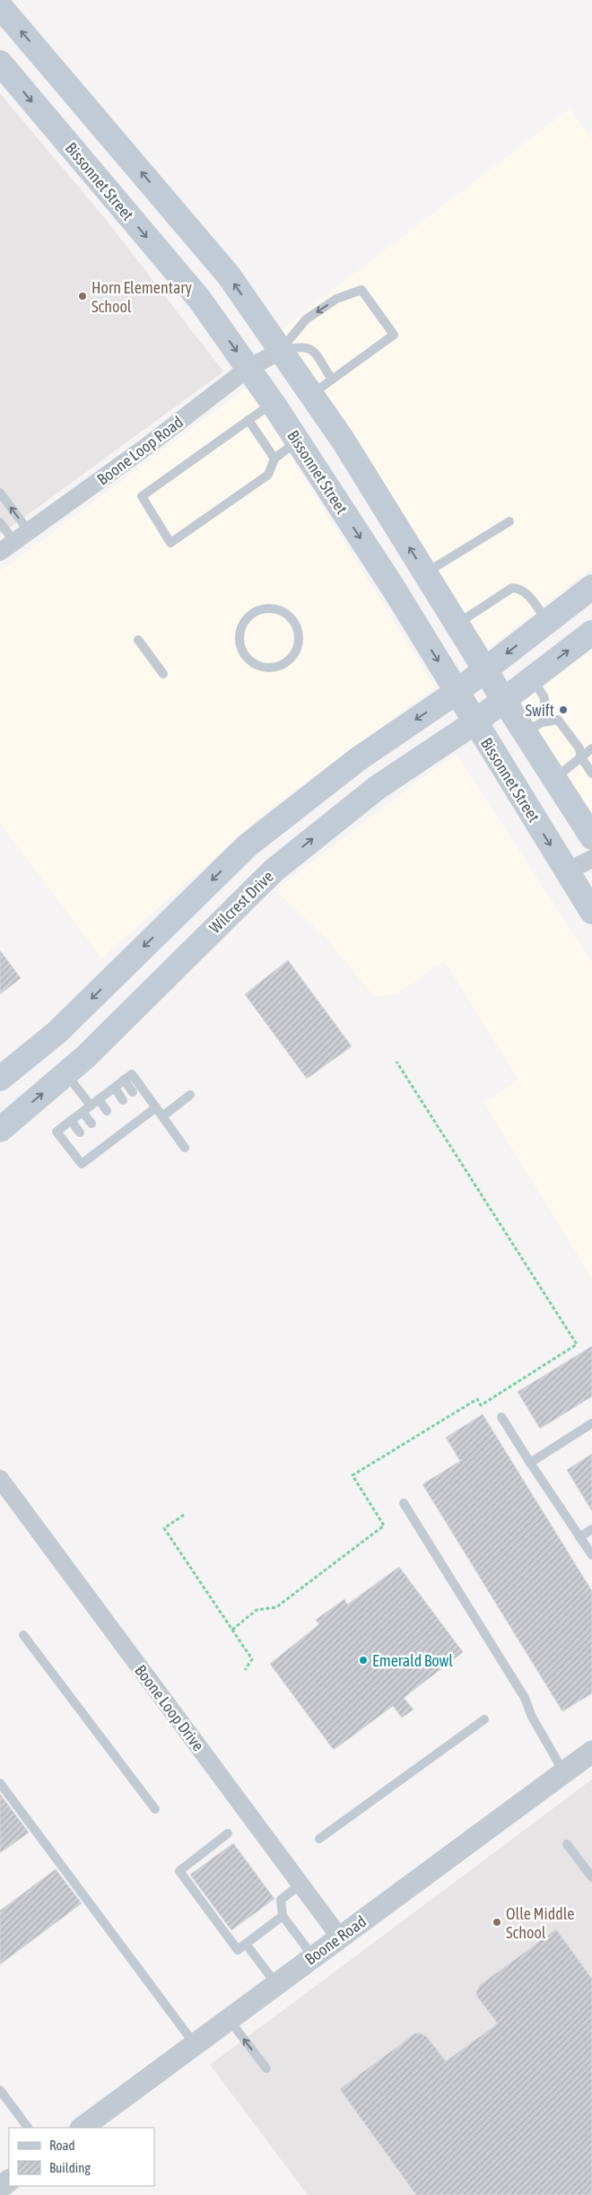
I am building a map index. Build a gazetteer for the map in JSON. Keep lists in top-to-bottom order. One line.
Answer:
{"streets":{"main road":["Bissonnet Street","Wilcrest Drive"],"street":["Boone Loop Road","Boone Loop Drive","Boone Road"]},"crossings":[["Bissonnet Street","Boone Loop Road"],["Bissonnet Street","Wilcrest Drive"],["Boone Loop Drive","Boone Road"]],"places":["Horn Elementary School","Swift","Emerald Bowl","Olle Middle School"],"legend":["Road","Building"]}
